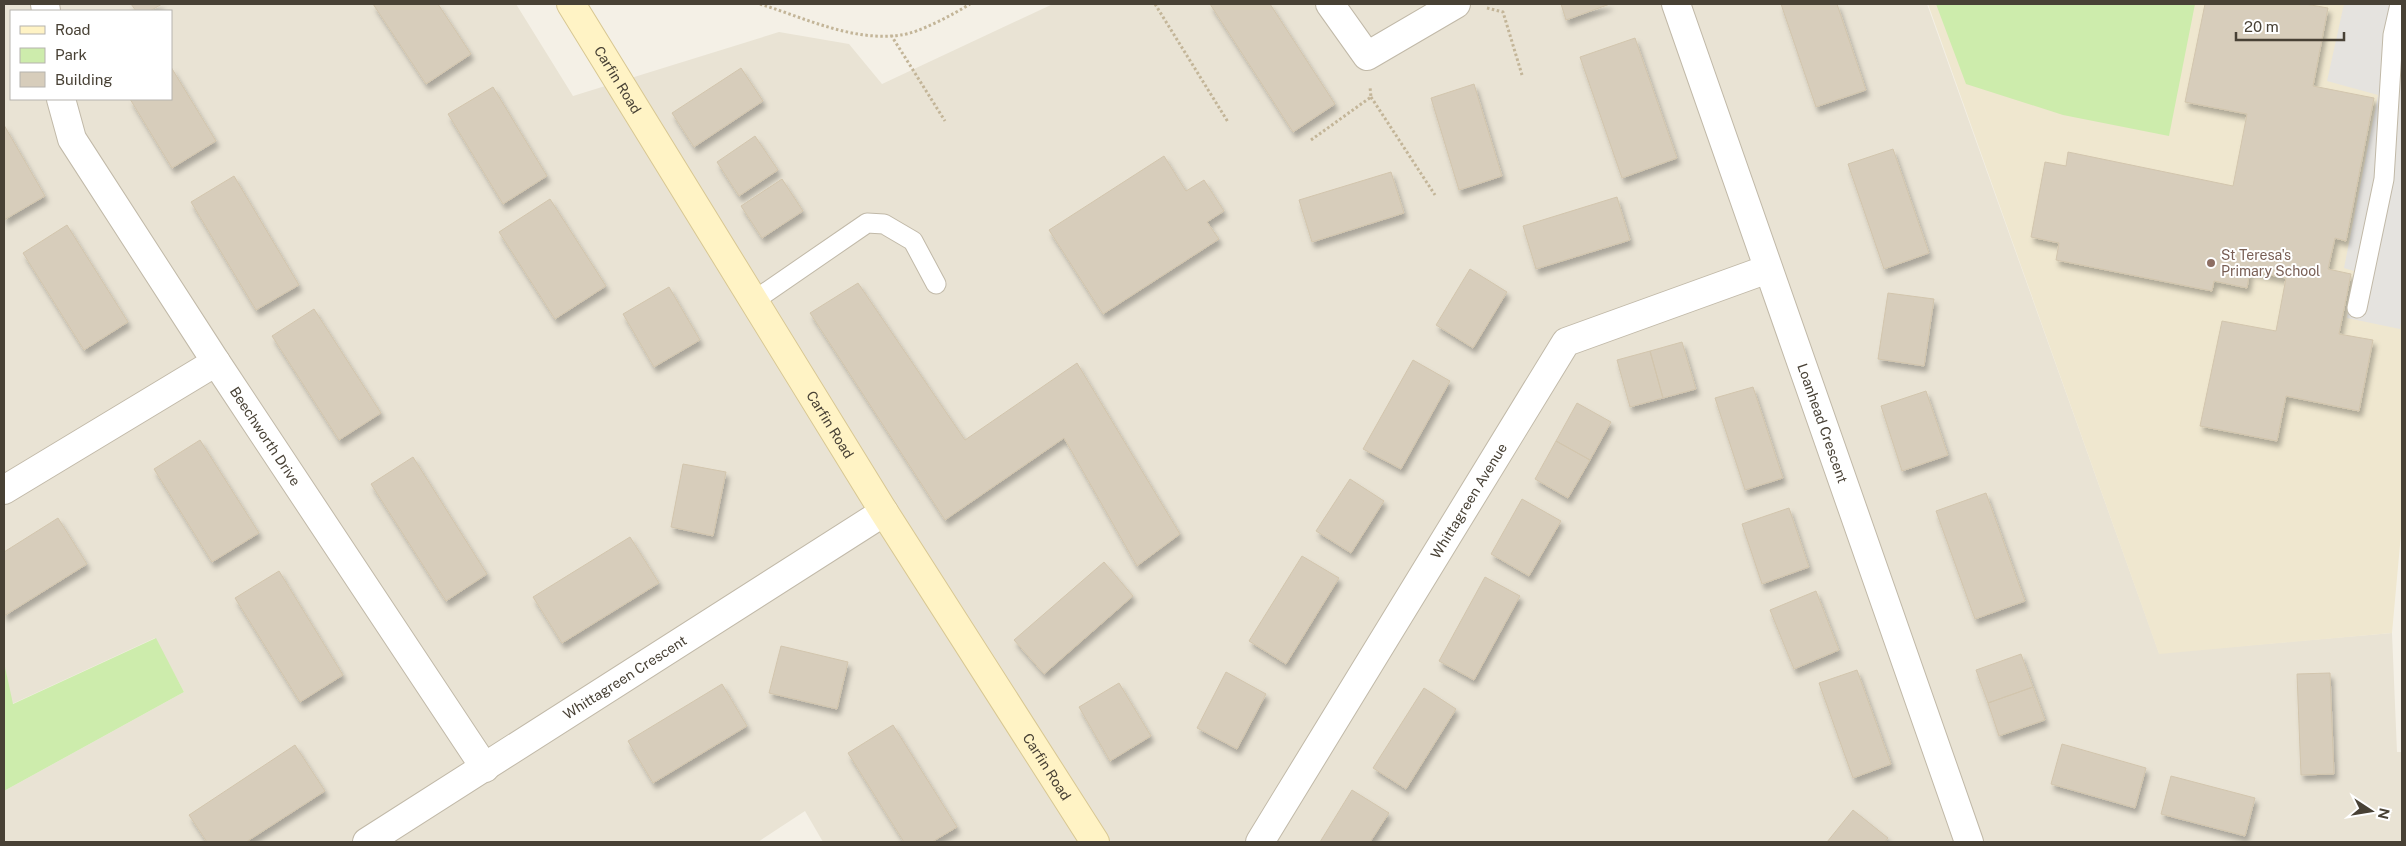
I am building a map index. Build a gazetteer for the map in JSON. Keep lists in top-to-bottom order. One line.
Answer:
{"streets":{"main road":["Carfin Road"],"street":["Loanhead Crescent","Beechworth Drive","Whittagreen Avenue","Whittagreen Crescent"]},"crossings":[["Carfin Road","Whittagreen Crescent"],["Loanhead Crescent","Whittagreen Avenue"],["Beechworth Drive","Whittagreen Crescent"]],"places":["St Teresa's Primary School"],"legend":["Road","Park","Building"],"scale_bar":"20 m","north":"right"}
